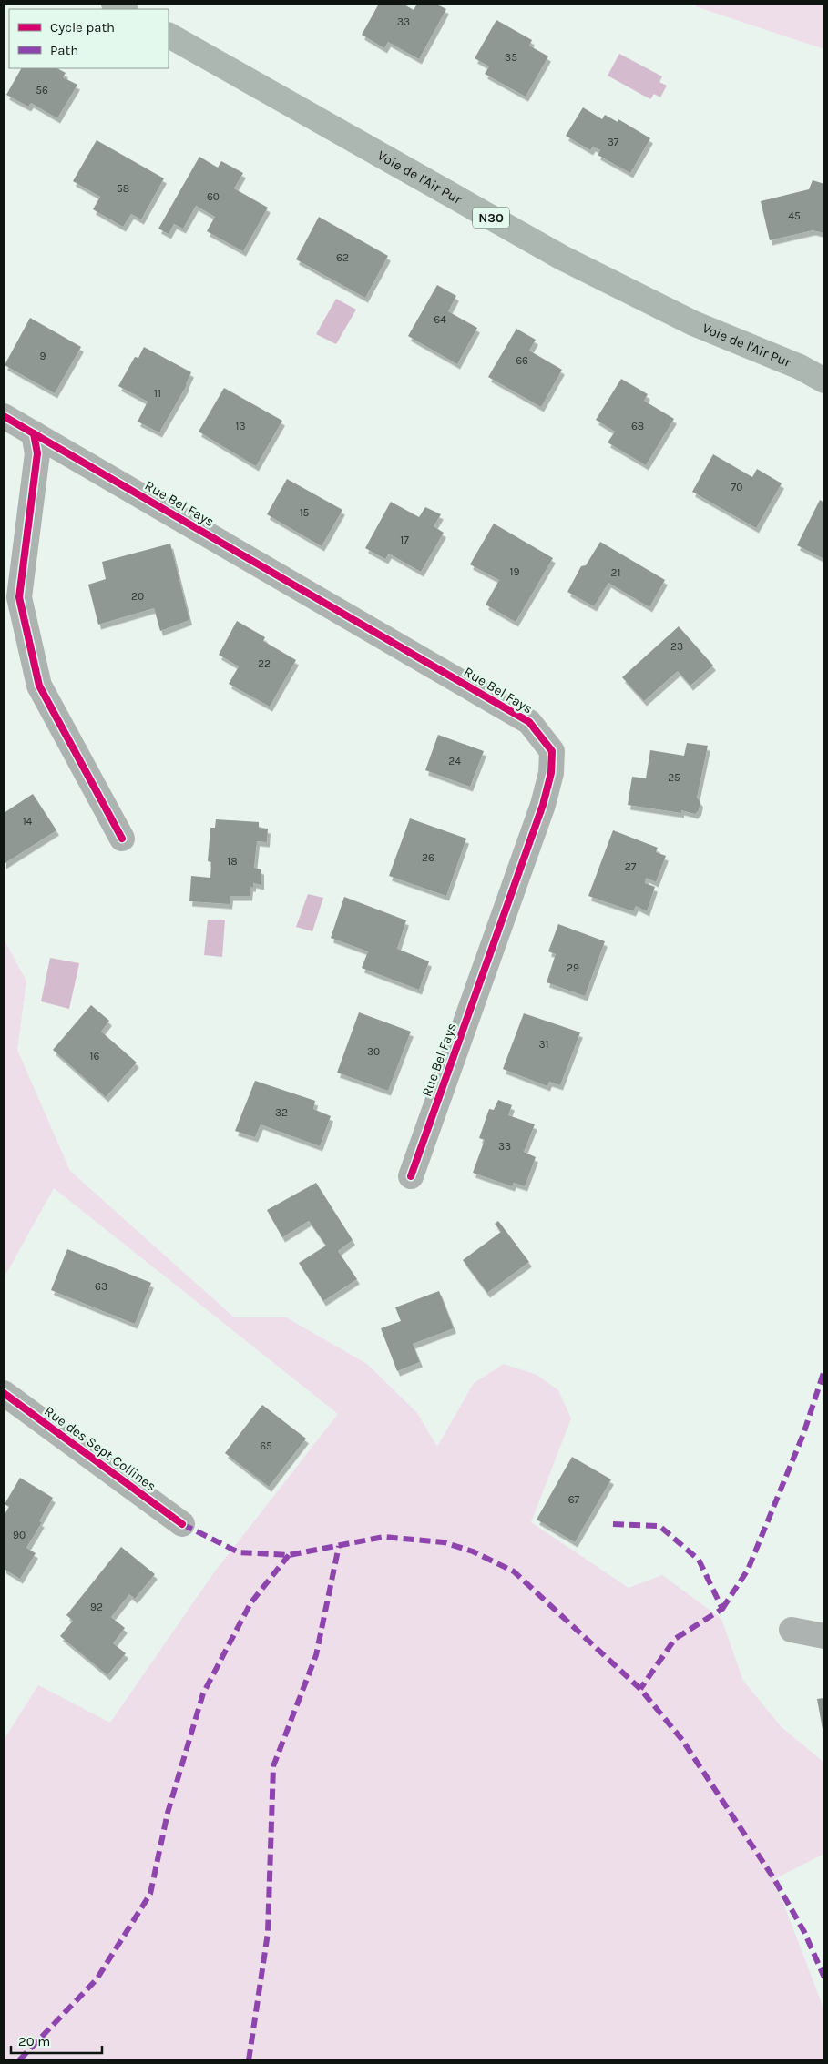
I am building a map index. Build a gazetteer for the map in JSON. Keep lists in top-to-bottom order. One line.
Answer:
{"streets":{"main road":["Voie de l'Air Pur","N30"],"street":["Rue Bel Fays","Rue des Sept Collines"]},"house_numbers":["33","35","56","37","58","60","45","62","64","9","66","11","13","68","70","15","17","19","21","20","23","22","24","25","14","26","18","27","29","31","30","16","32","33","63","65","67","90","92"],"legend":["Cycle path","Path"],"scale_bar":"20 m"}
